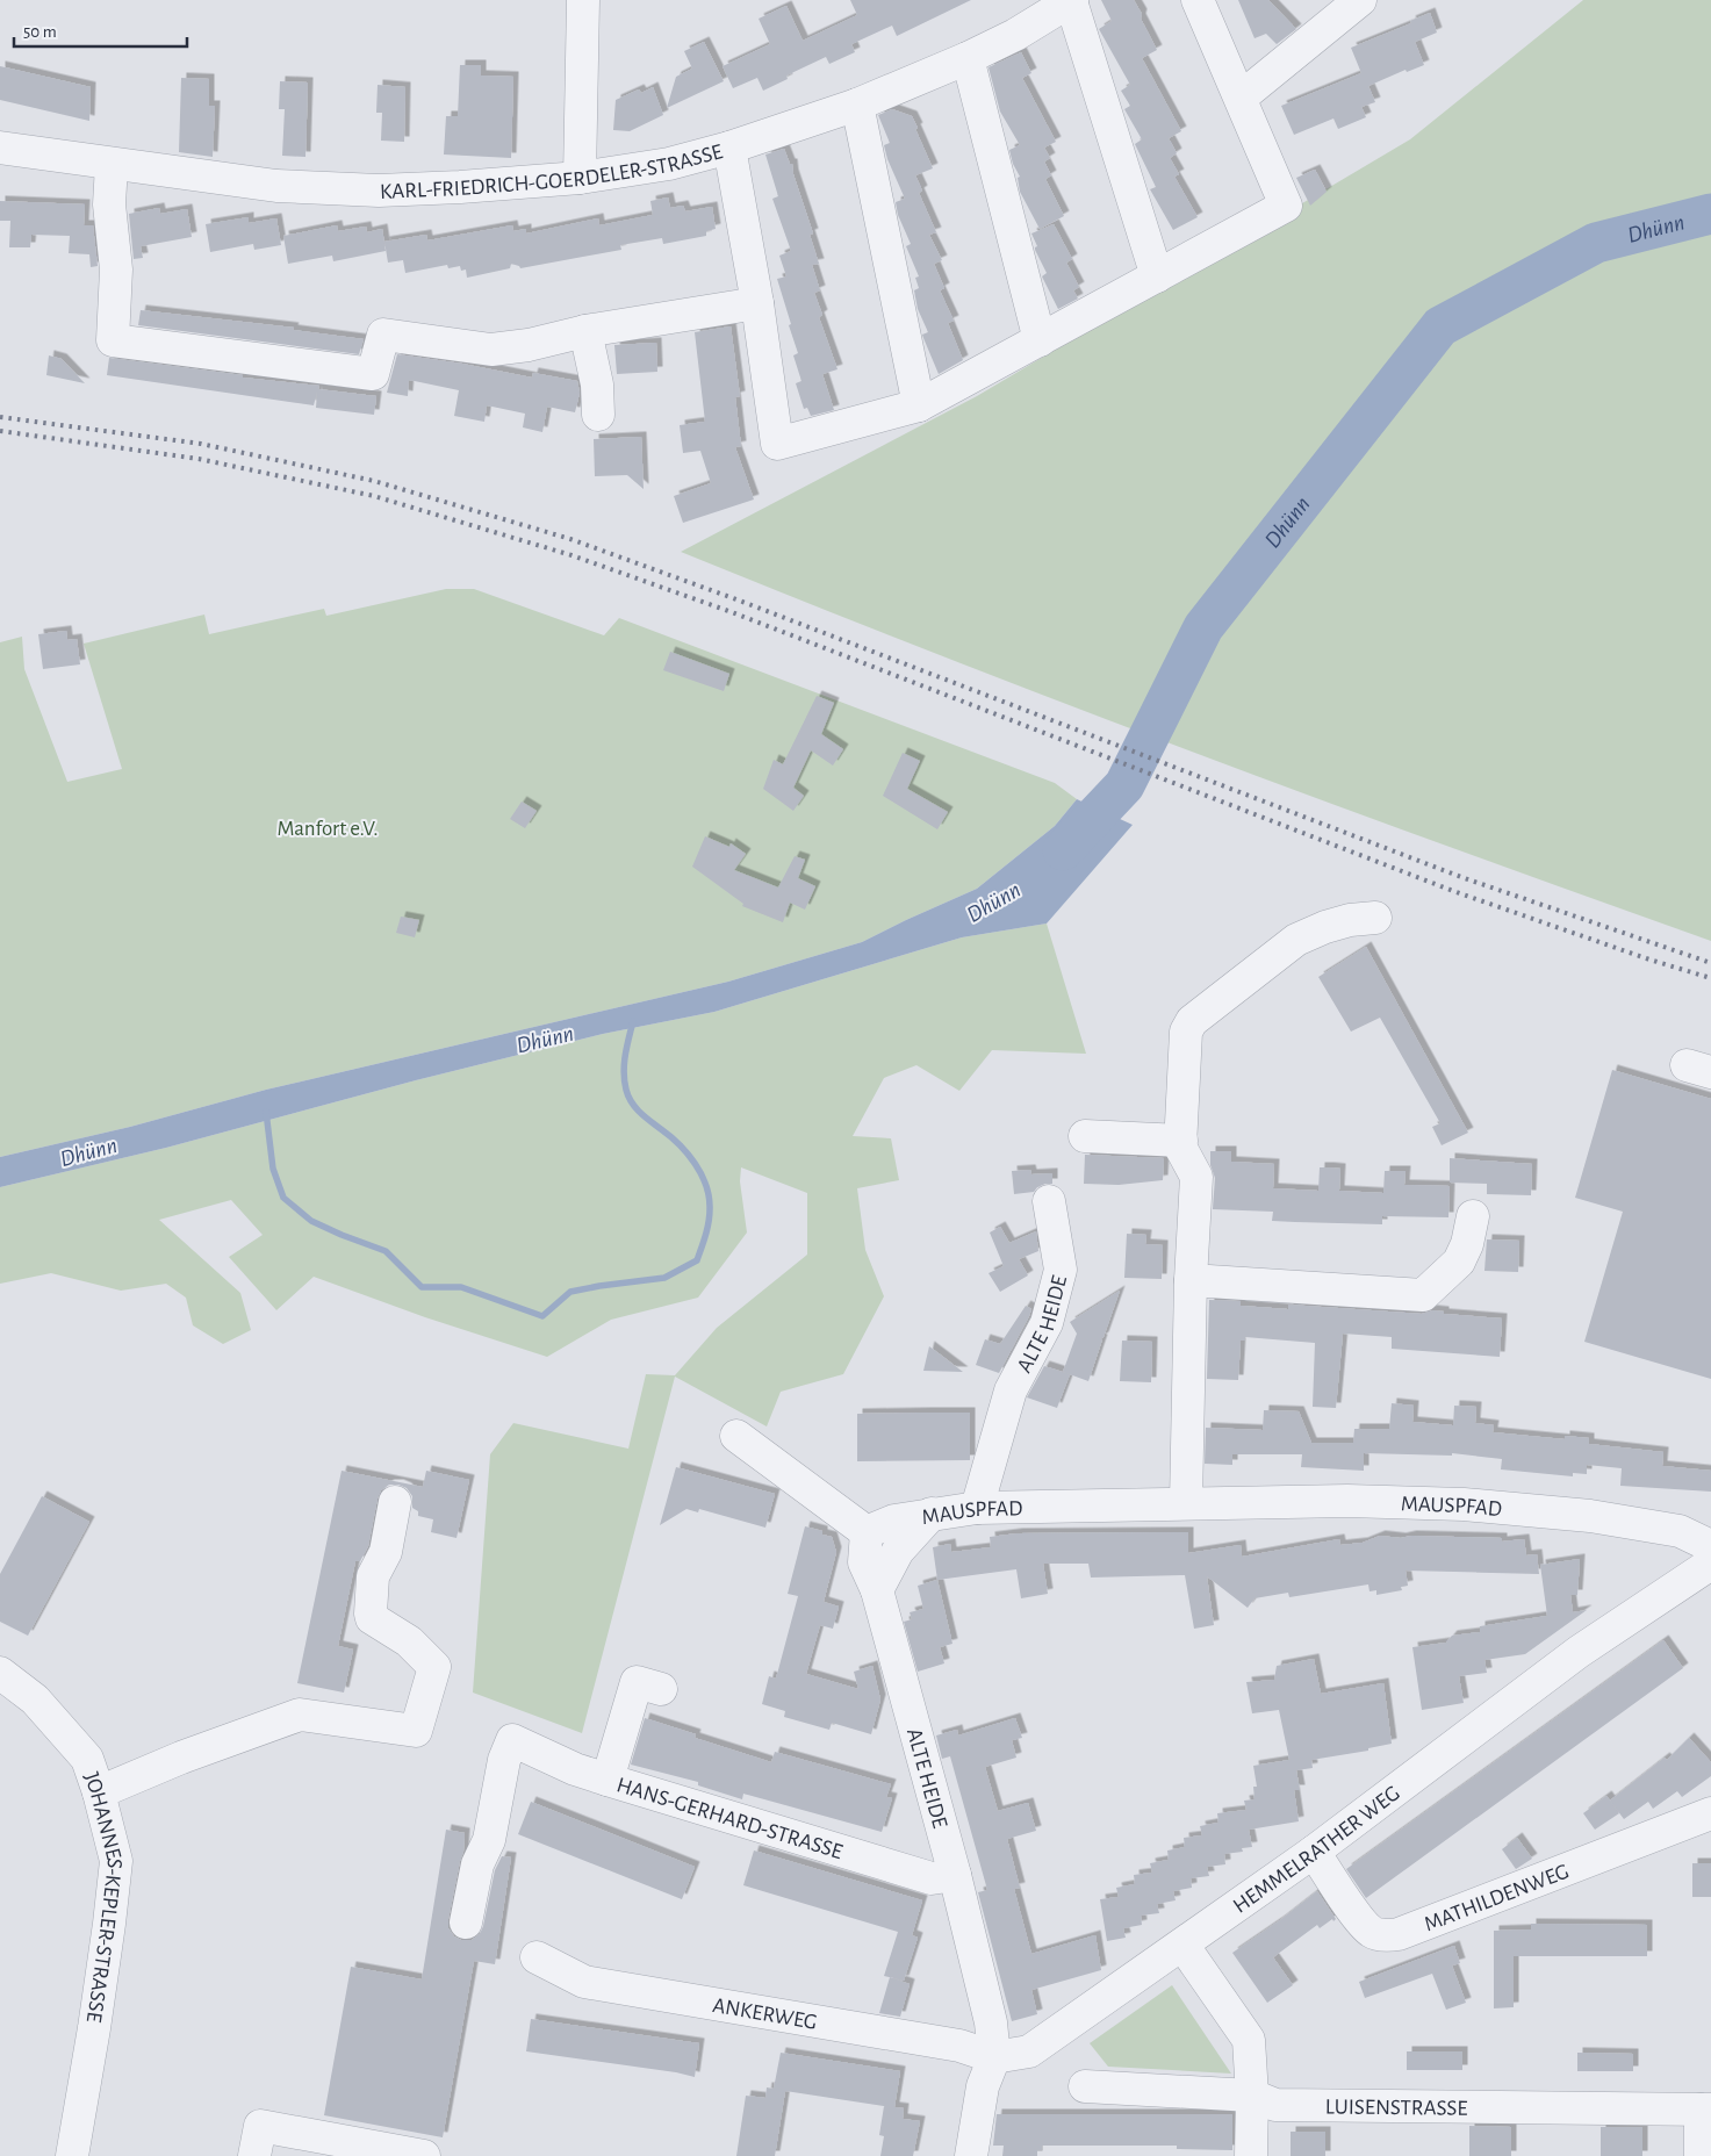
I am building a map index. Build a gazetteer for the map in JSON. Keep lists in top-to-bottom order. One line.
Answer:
{"streets":{"street":["KARL-FRIEDRICH-GOERDELER-STRASSE","ALTE HEIDE","MAUSPFAD","HANS-GERHARD-STRASSE","HEMMELRATHER WEG","MATHILDENWEG","JOHANNES-KEPLER-STRASSE","ANKERWEG","LUISENSTRASSE"]},"crossings":[["ALTE HEIDE","MAUSPFAD"],["ALTE HEIDE","HANS-GERHARD-STRASSE"],["ALTE HEIDE","HEMMELRATHER WEG"],["ALTE HEIDE","ANKERWEG"],["HEMMELRATHER WEG","MATHILDENWEG"],["HEMMELRATHER WEG","ANKERWEG"]],"water":["Dhünn"],"parks":["Manfort e.V."],"scale_bar":"50 m"}
